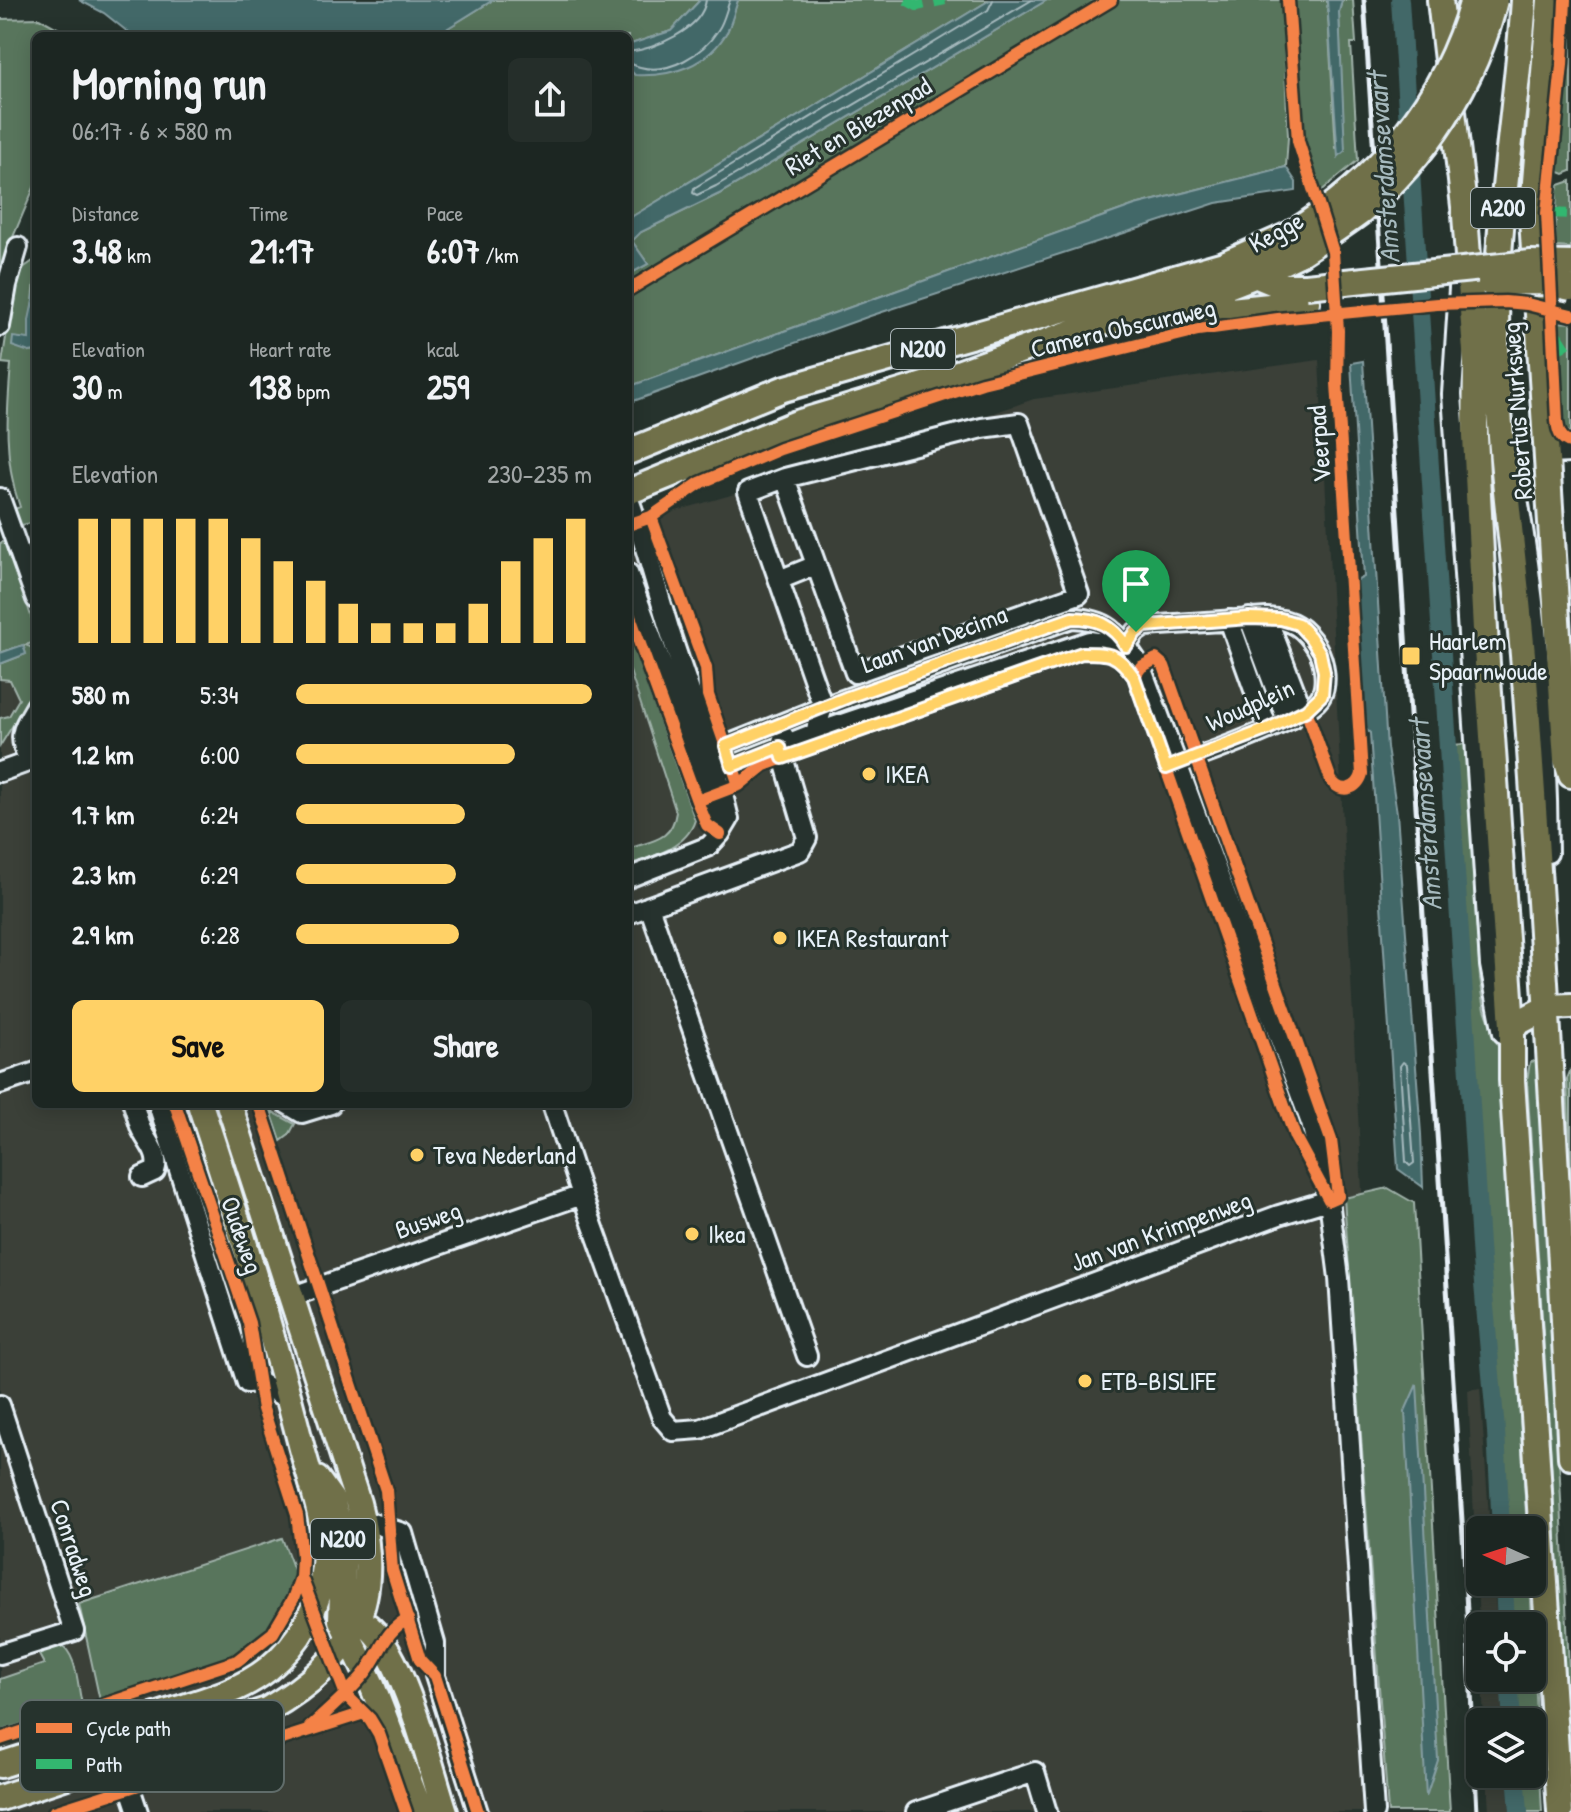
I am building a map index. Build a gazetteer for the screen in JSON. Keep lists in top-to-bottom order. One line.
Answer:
{"streets":{"main road":["A200","Kegge","Camera Obscuraweg","N200","Robertus Nurksweg","Oudeweg"],"street":["Laan van Decima","Woudplein","Busweg","Jan van Krimpenweg","Conradweg"],"cycle path":["Riet en Biezenpad","Veerpad"]},"crossings":[["Kegge","Camera Obscuraweg"],["Laan van Decima","Woudplein"],["Laan van Decima","Jan van Krimpenweg"],["Busweg","Jan van Krimpenweg"],["Busweg","Oudeweg"]],"water":["Amsterdamsevaart"],"places":{"transit":["Haarlem Spaarnwoude"],"other":["IKEA","IKEA Restaurant","Teva Nederland","Ikea","ETB-BISLIFE"]},"legend":["Cycle path","Path"],"north":"left","page":{"heading":["Morning run","06:17 · 6 × 580 m"],"stats":[["Distance","3.48 km"],["Time","21:17"],["Pace","6:07 /km"],["Elevation","30 m"],["Heart rate","138 bpm"],["kcal","259"]],"chart":["Elevation","230–235 m"],"list":[{"name":"580 m","note":"5:34"},{"name":"1.2 km","note":"6:00"},{"name":"1.7 km","note":"6:24"},{"name":"2.3 km","note":"6:29"},{"name":"2.9 km","note":"6:28"}],"buttons":["Save","Share"]}}
